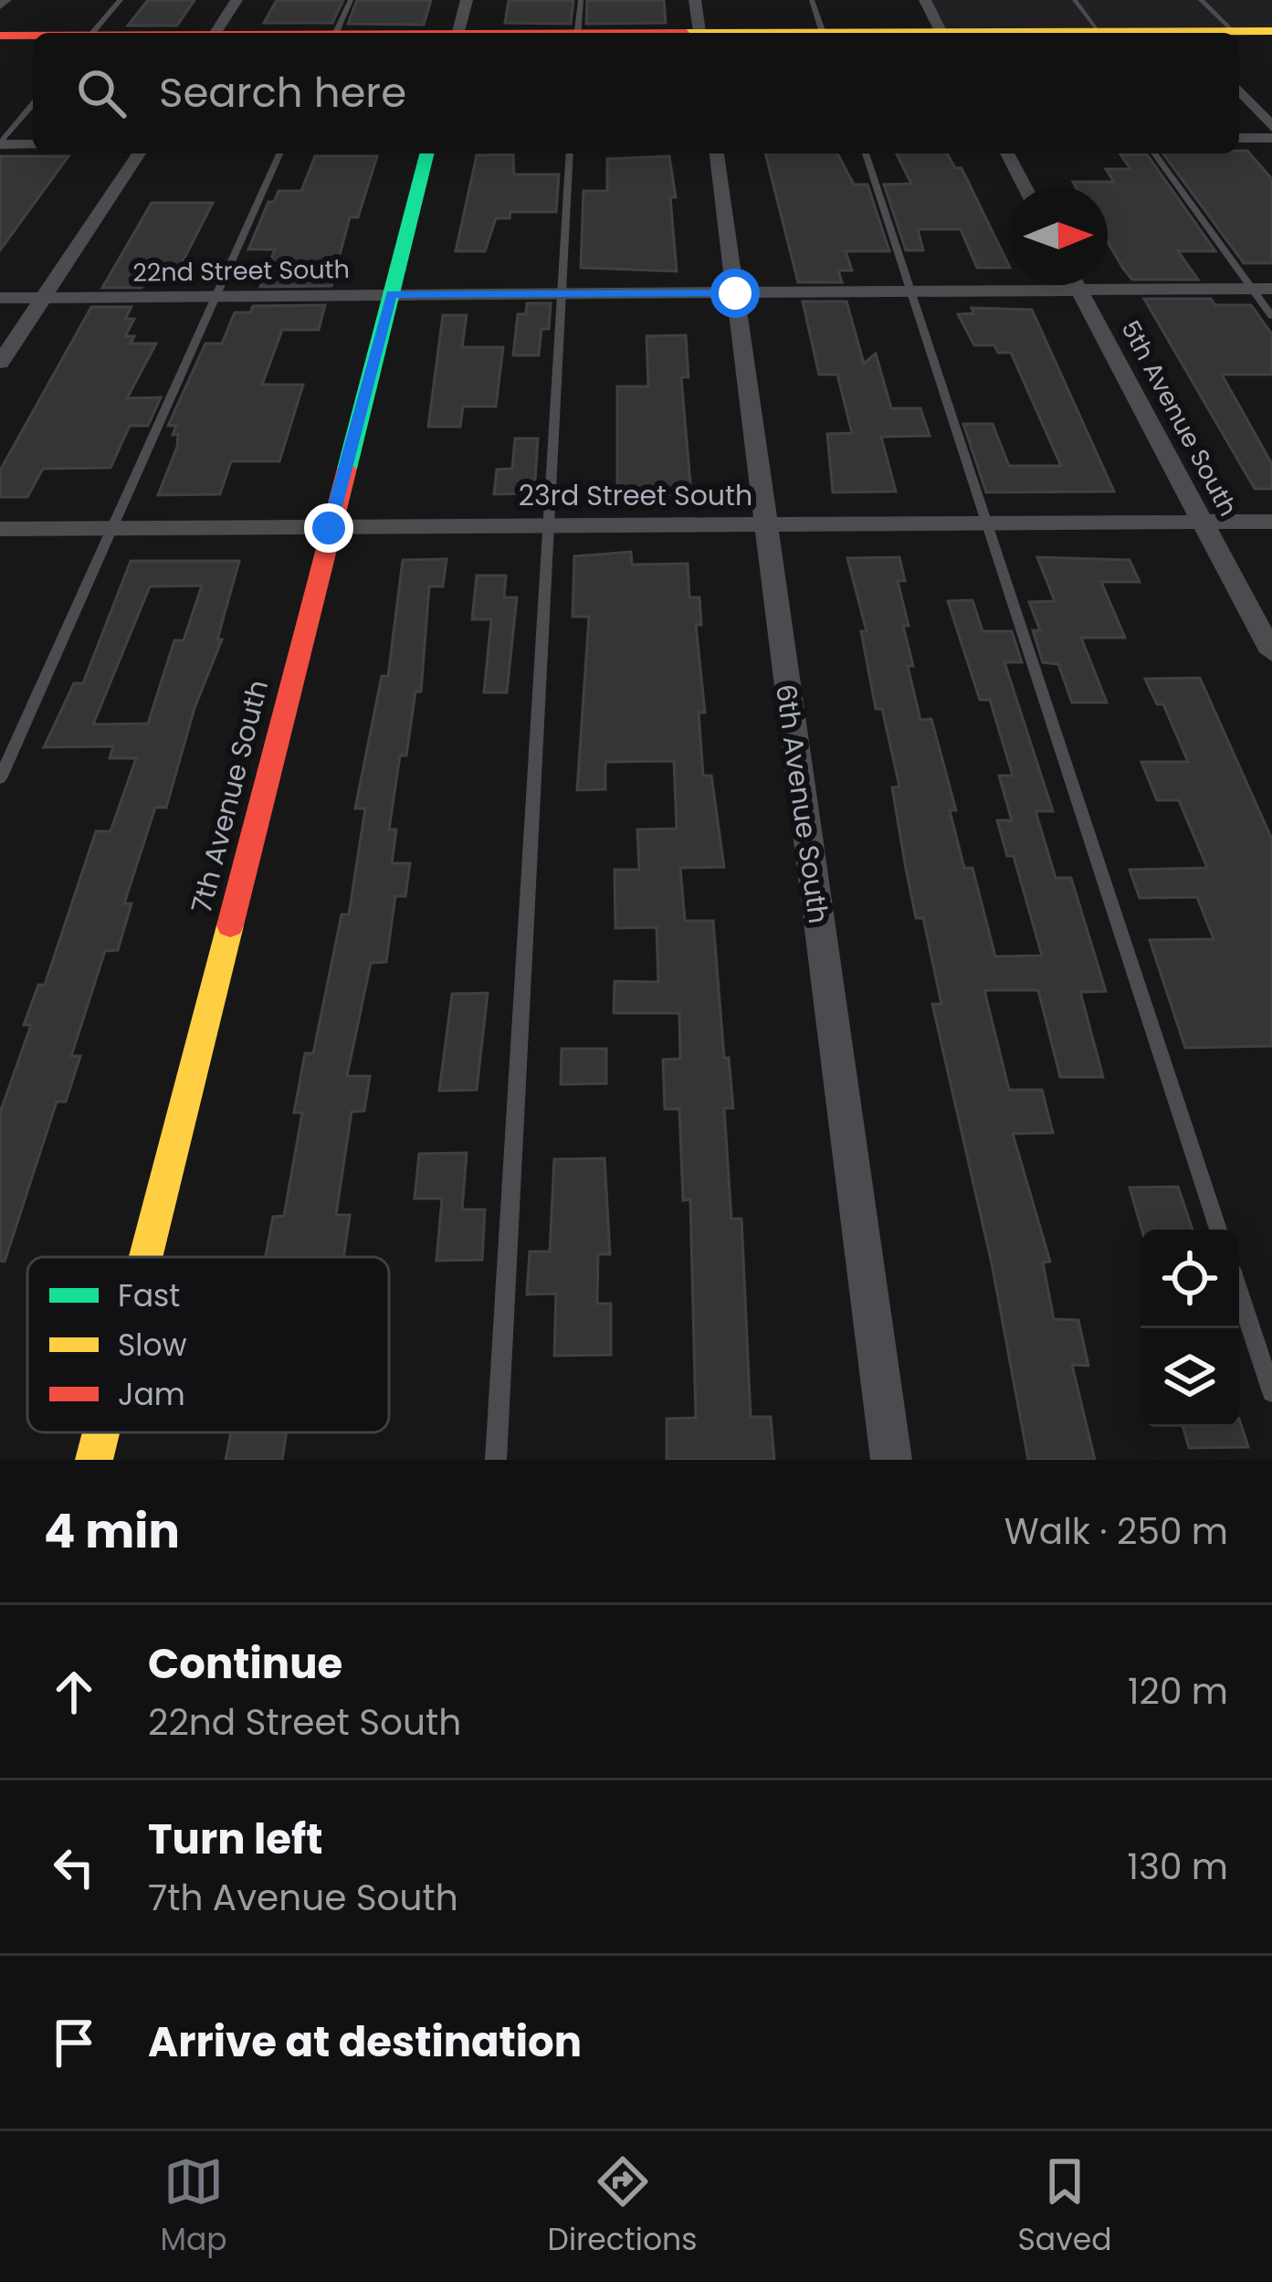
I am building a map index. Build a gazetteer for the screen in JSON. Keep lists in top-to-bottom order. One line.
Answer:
{"streets":{"street":["22nd Street South","5th Avenue South","23rd Street South","7th Avenue South","6th Avenue South"]},"crossings":[["22nd Street South","5th Avenue South"],["22nd Street South","7th Avenue South"],["22nd Street South","6th Avenue South"],["5th Avenue South","23rd Street South"],["23rd Street South","7th Avenue South"],["23rd Street South","6th Avenue South"]],"legend":["Fast","Slow","Jam"],"north":"right","page":{"search":"Search here","heading":["4 min","Walk · 250 m"],"list":[["Continue","22nd Street South","120 m"],["Turn left","7th Avenue South","130 m"],"Arrive at destination"],"nav":["Map","Directions","Saved"]}}
